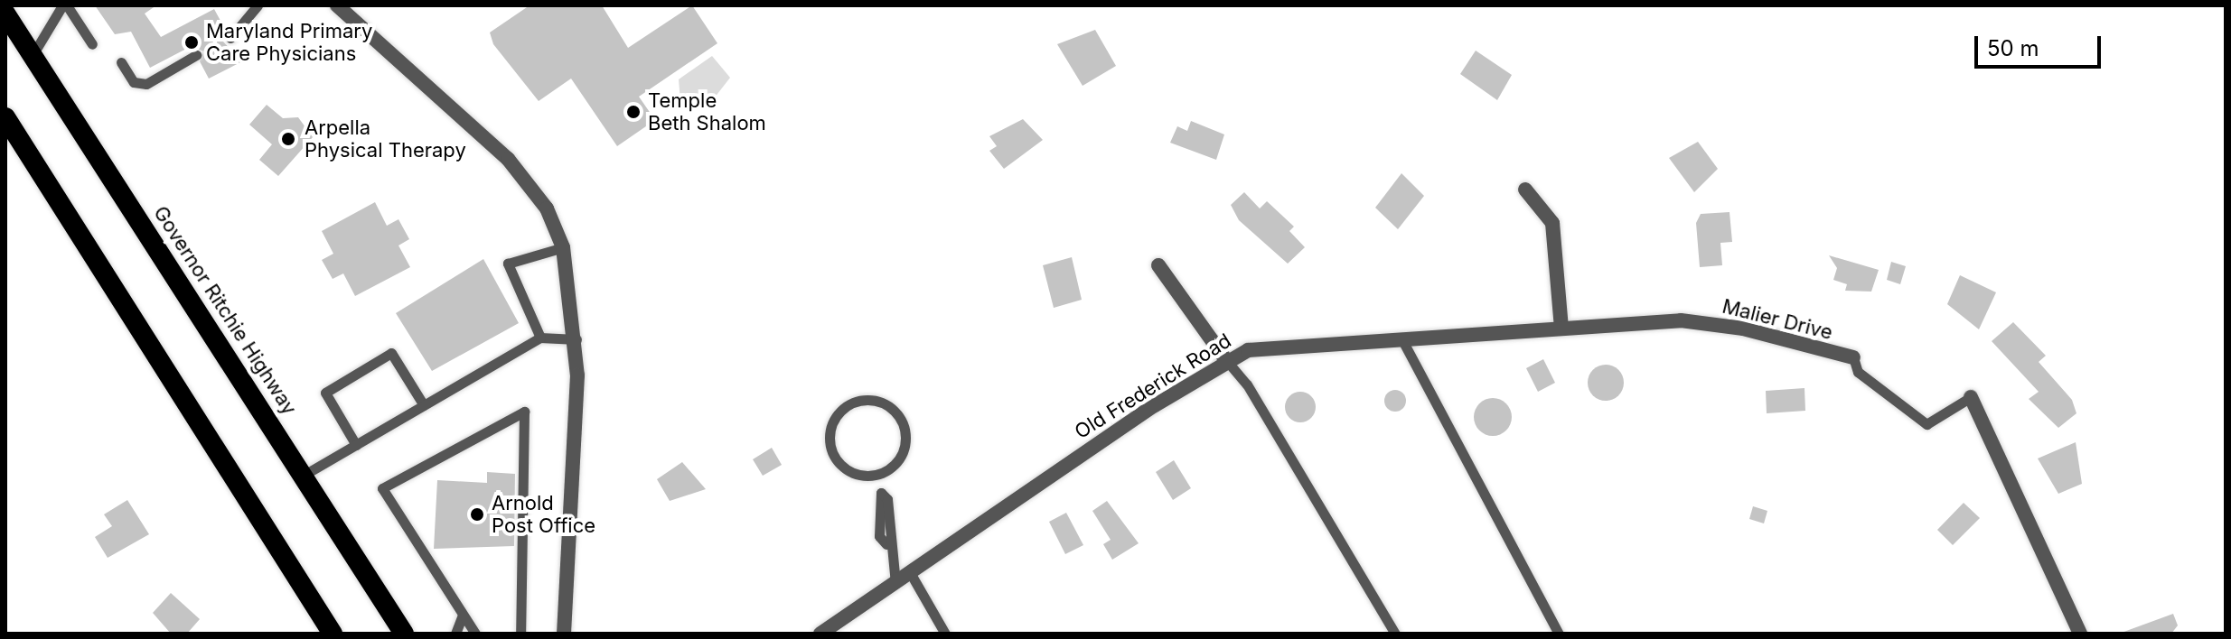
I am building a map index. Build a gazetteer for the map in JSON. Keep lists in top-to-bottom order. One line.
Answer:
{"streets":{"highway":["Governor Ritchie Highway"],"street":["Malier Drive","Old Frederick Road"]},"crossings":[["Malier Drive","Old Frederick Road"]],"places":["Maryland Primary Care Physicians","Temple Beth Shalom","Arpella Physical Therapy","Arnold Post Office"],"scale_bar":"50 m"}
